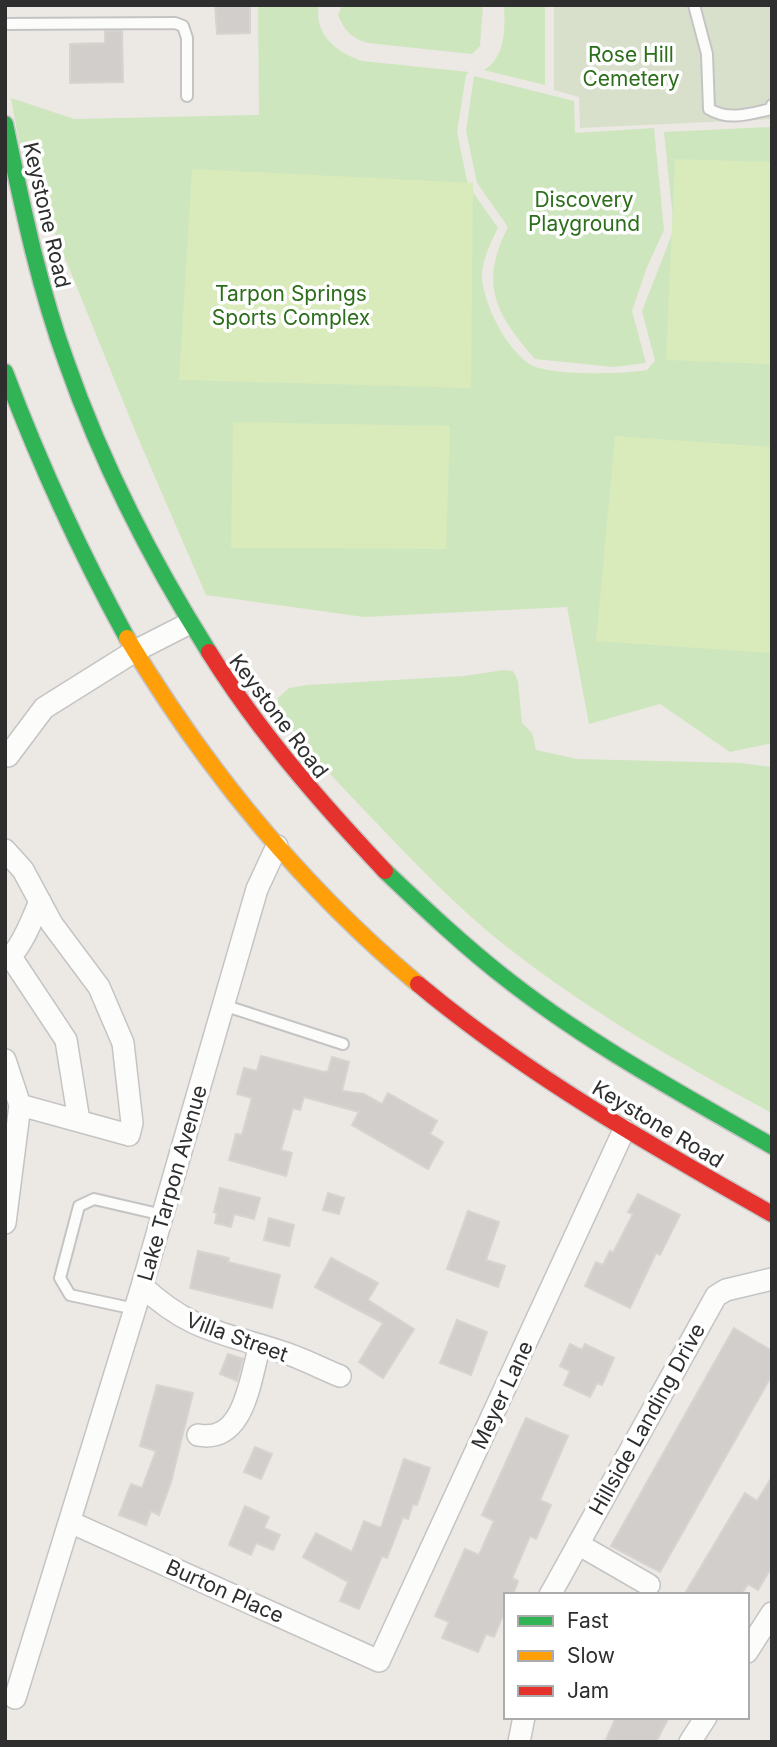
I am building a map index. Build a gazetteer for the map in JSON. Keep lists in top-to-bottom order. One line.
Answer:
{"streets":{"main road":["Keystone Road"],"street":["Lake Tarpon Avenue","Villa Street","Meyer Lane","Hillside Landing Drive","Burton Place"]},"crossings":[["Keystone Road","Lake Tarpon Avenue"],["Keystone Road","Meyer Lane"],["Lake Tarpon Avenue","Villa Street"],["Lake Tarpon Avenue","Burton Place"],["Meyer Lane","Burton Place"]],"parks":["Rose Hill Cemetery","Discovery Playground","Tarpon Springs Sports Complex"],"legend":["Fast","Slow","Jam"]}
